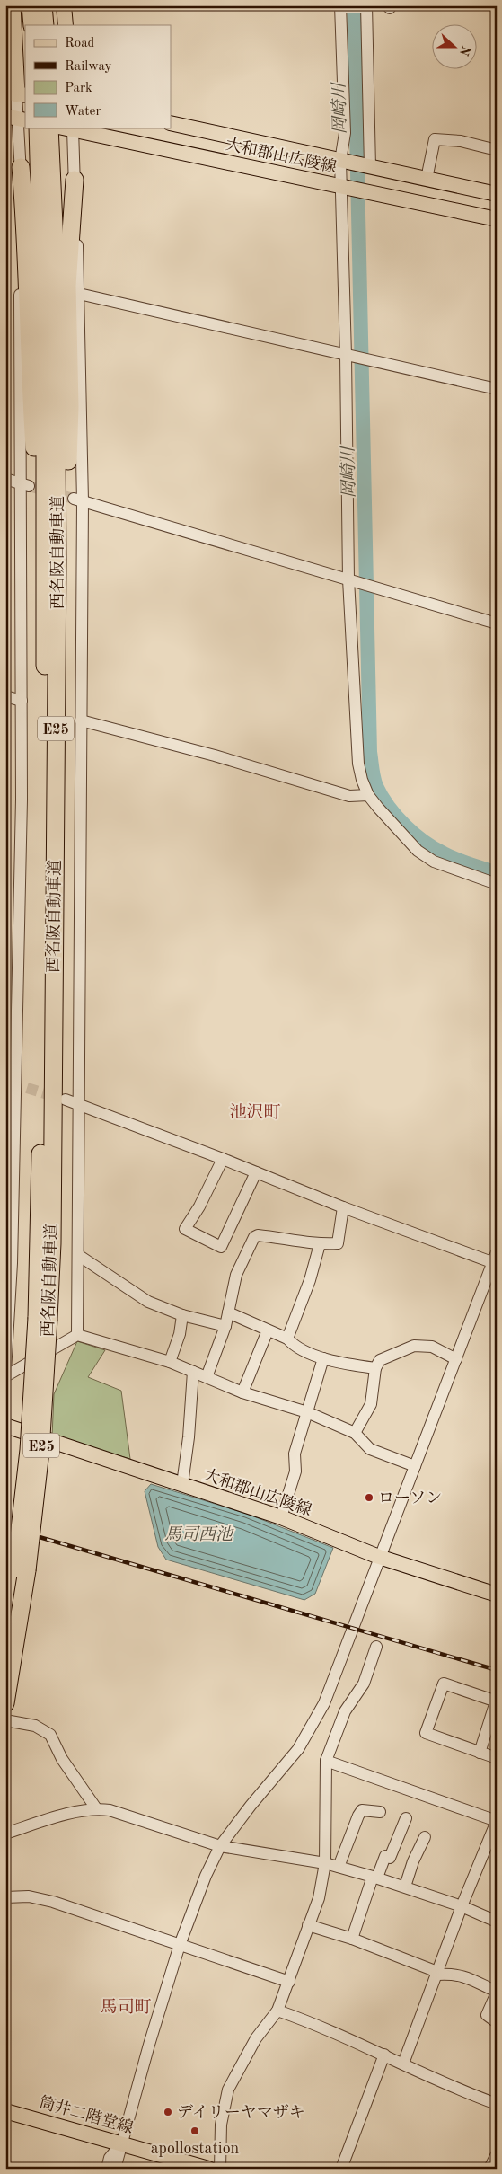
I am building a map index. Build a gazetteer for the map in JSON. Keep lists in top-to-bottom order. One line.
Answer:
{"streets":{"highway":["西名阪自動車道","E25"],"main road":["大和郡山広陵線","筒井二階堂線"]},"crossings":[["大和郡山広陵線","西名阪自動車道"]],"districts":["池沢町","馬司町"],"water":["岡崎川","馬司西池"],"places":["ローソン","デイリーヤマザキ","apollostation"],"legend":["Road","Railway","Park","Water"],"north":"right"}
